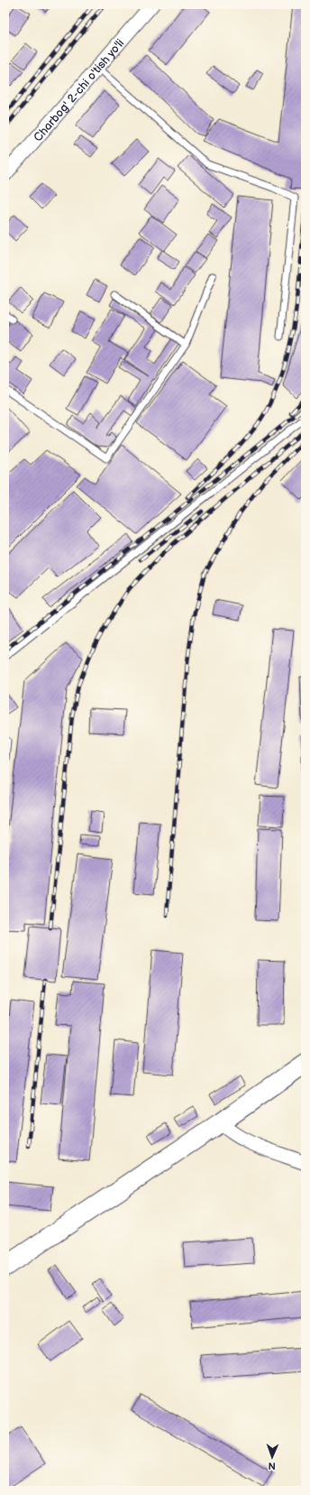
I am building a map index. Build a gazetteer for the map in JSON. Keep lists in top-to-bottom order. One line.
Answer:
{"streets":{"street":["Charbog' 2-chi o'tish yo'li"]},"north":"bottom"}
